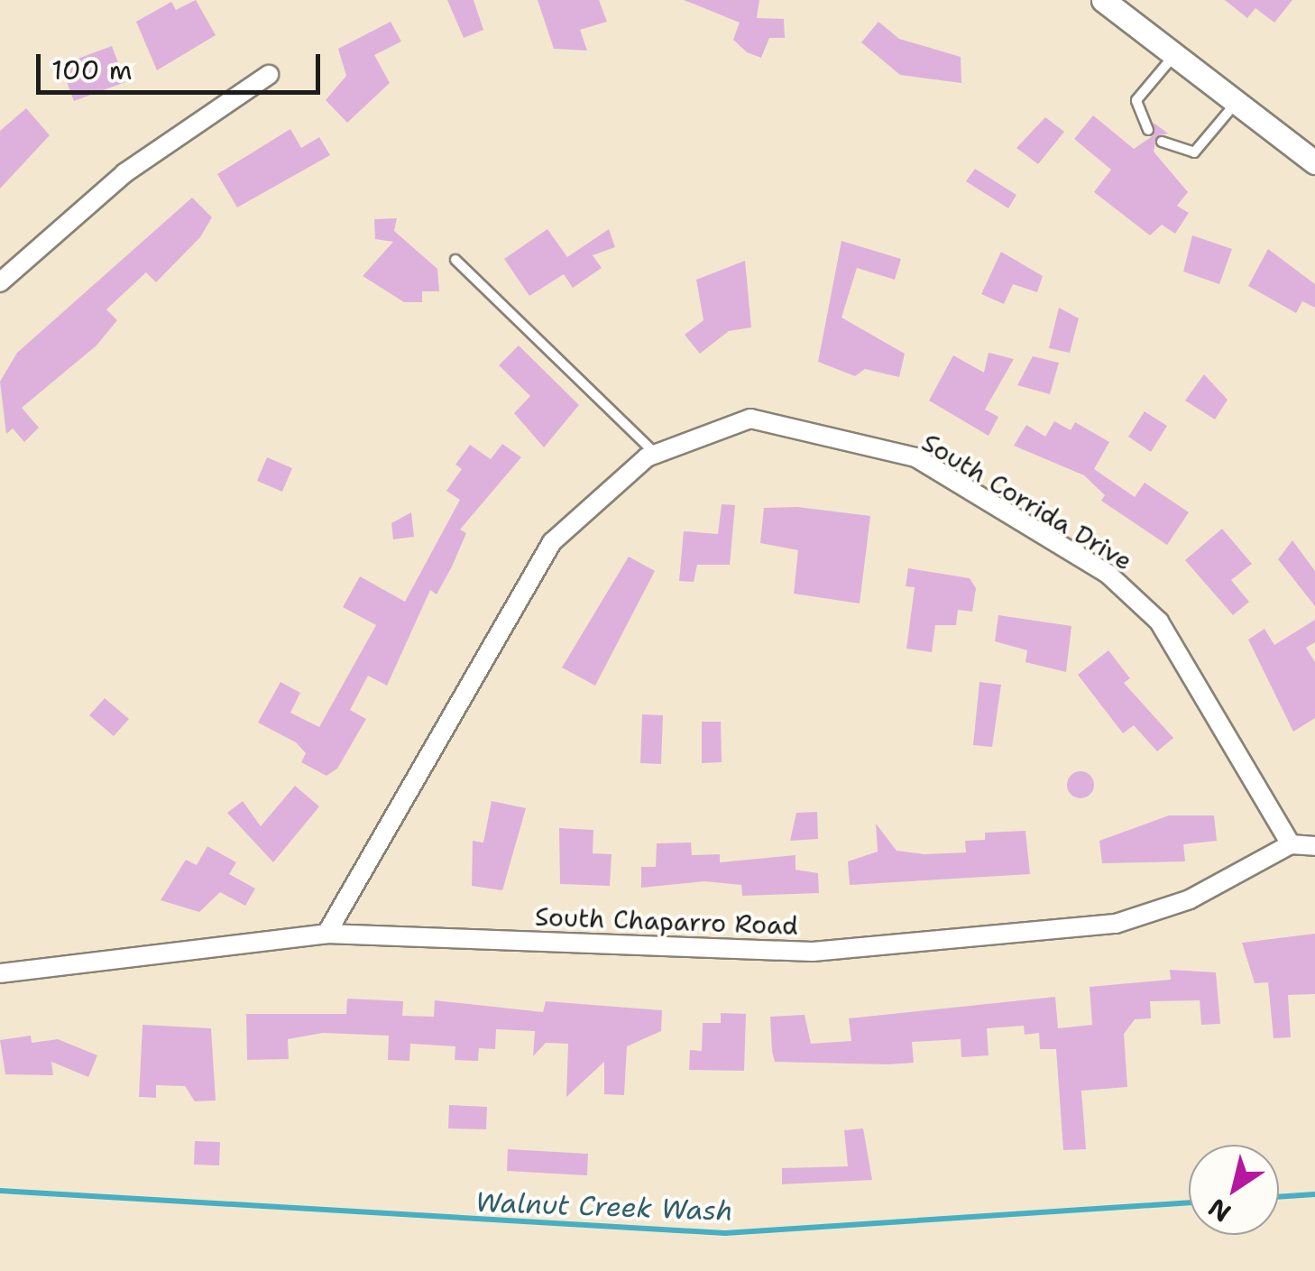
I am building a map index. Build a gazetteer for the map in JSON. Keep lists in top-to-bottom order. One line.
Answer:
{"streets":{"street":["South Corrida Drive","South Chaparro Road"]},"crossings":[["South Corrida Drive","South Chaparro Road"]],"water":["Walnut Creek Wash"],"scale_bar":"100 m","north":"bottom left"}
